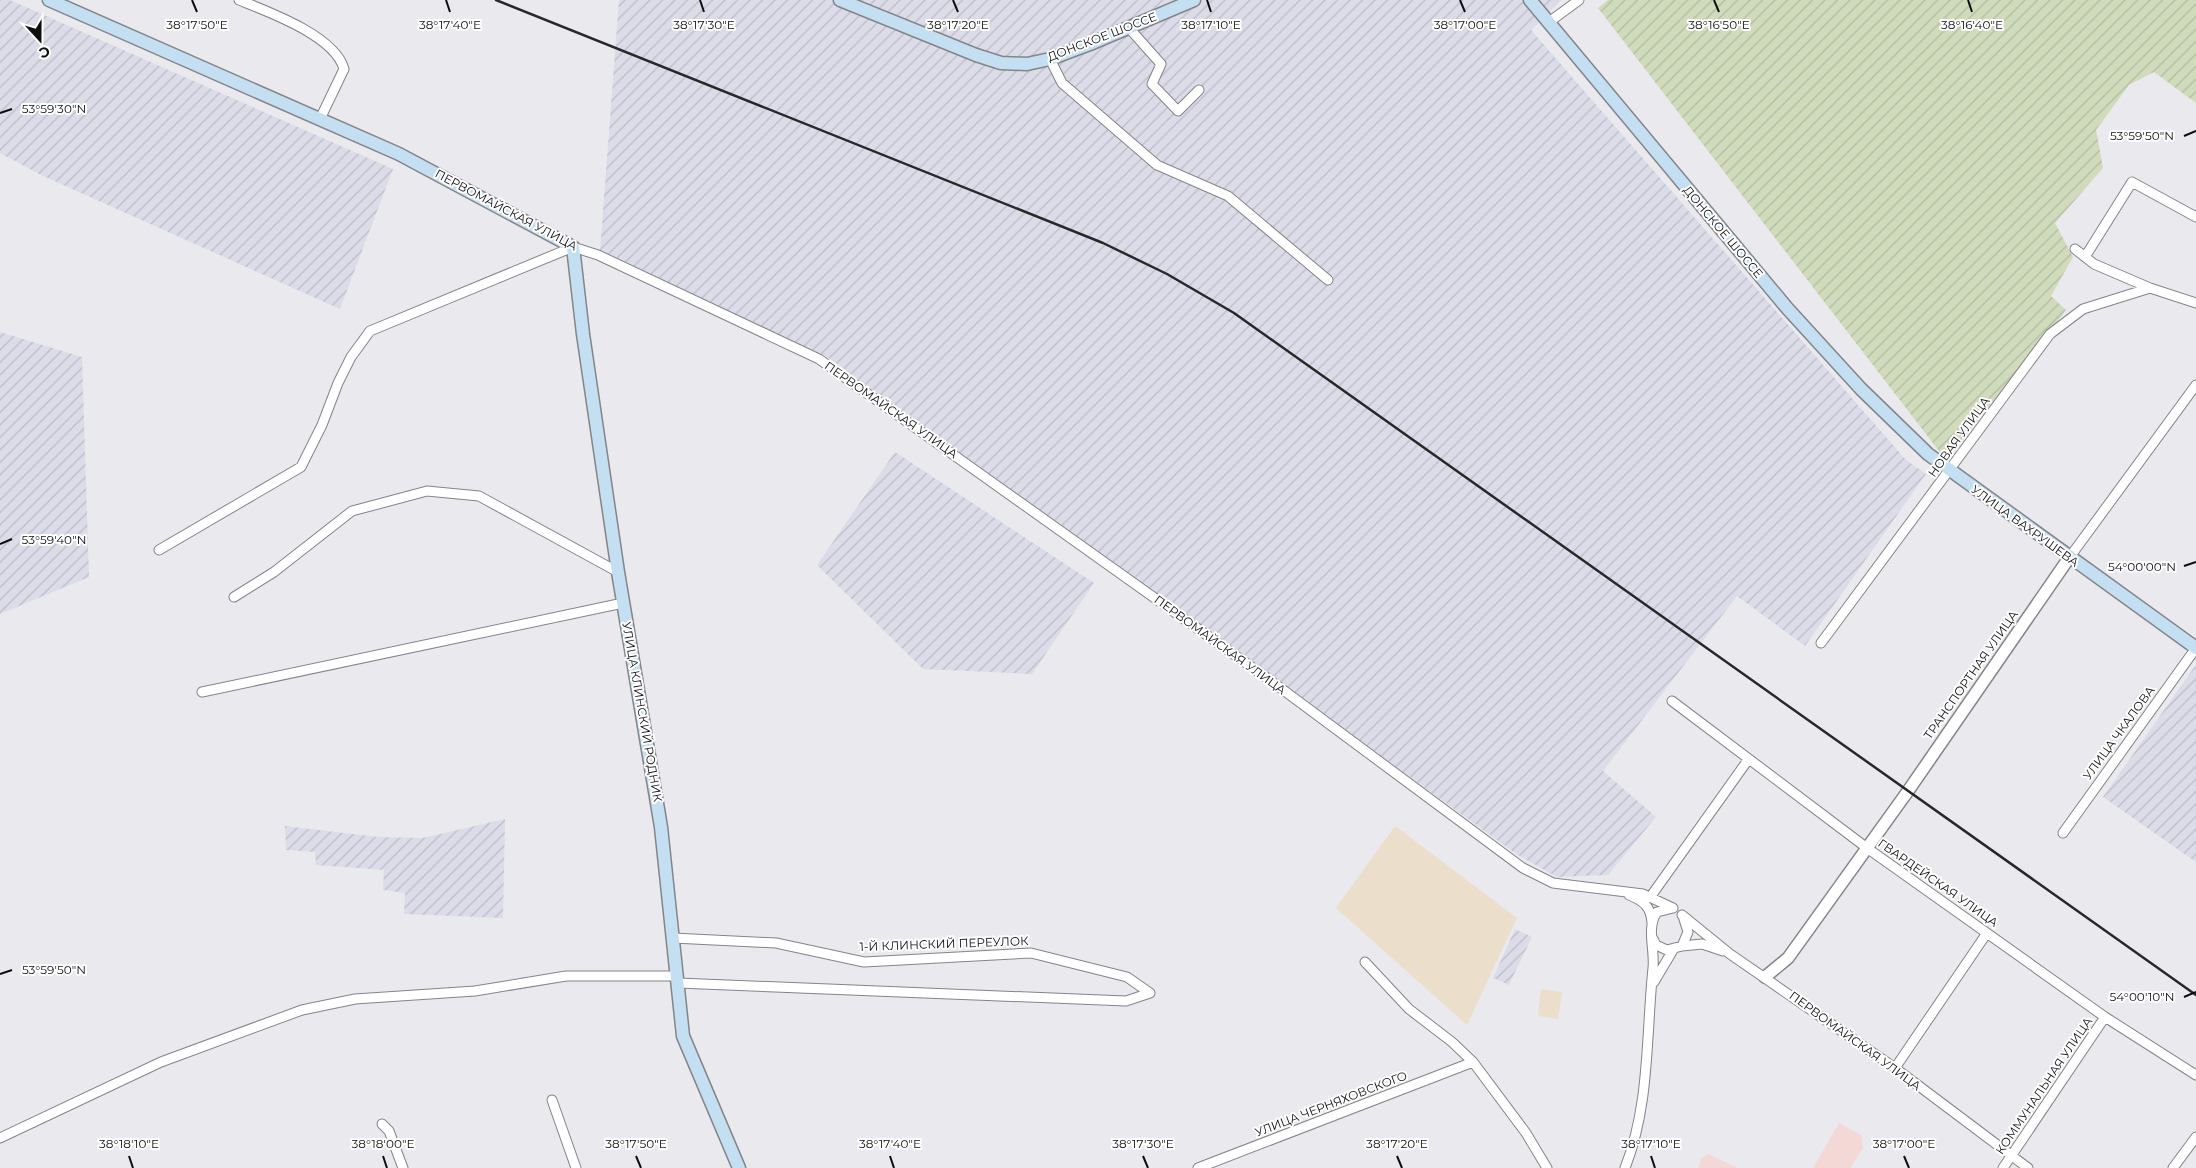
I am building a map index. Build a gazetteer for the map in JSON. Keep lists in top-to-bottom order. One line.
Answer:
{"streets":{"main road":["ДОНСКОЕ ШОССЕ","ПЕРВОМАЙСКАЯ УЛИЦА","УЛИЦА ВАХРУШЕВА","УЛИЦА КЛИНСКИЙ РОДНИК"],"street":["НОВАЯ УЛИЦА","ТРАНСПОРТНАЯ УЛИЦА","УЛИЦА ЧКАЛОВА","ГВАРДЕЙСКАЯ УЛИЦА","1-Й КЛИНСКИЙ ПЕРЕУЛОК","КОММУНАЛЬНАЯ УЛИЦА","УЛИЦА ЧЕРНЯХОВСКОГО"]},"crossings":[["ДОНСКОЕ ШОССЕ","УЛИЦА ВАХРУШЕВА"],["ПЕРВОМАЙСКАЯ УЛИЦА","ТРАНСПОРТНАЯ УЛИЦА"],["ПЕРВОМАЙСКАЯ УЛИЦА","УЛИЦА КЛИНСКИЙ РОДНИК"],["ПЕРВОМАЙСКАЯ УЛИЦА","КОММУНАЛЬНАЯ УЛИЦА"],["НОВАЯ УЛИЦА","УЛИЦА ВАХРУШЕВА"],["УЛИЦА ВАХРУШЕВА","ТРАНСПОРТНАЯ УЛИЦА"],["УЛИЦА ВАХРУШЕВА","УЛИЦА ЧКАЛОВА"],["ТРАНСПОРТНАЯ УЛИЦА","ГВАРДЕЙСКАЯ УЛИЦА"],["УЛИЦА КЛИНСКИЙ РОДНИК","1-Й КЛИНСКИЙ ПЕРЕУЛОК"],["ГВАРДЕЙСКАЯ УЛИЦА","КОММУНАЛЬНАЯ УЛИЦА"]],"north":"bottom","coordinates":["38°17'00\"E","38°17'50\"E","38°17'40\"E","38°17'30\"E","38°17'20\"E","38°17'10\"E","38°16'50\"E","38°16'40\"E","53°59'30\"N","53°59'50\"N","53°59'40\"N","54°00'00\"N","54°00'10\"N","38°18'10\"E","38°18'00\"E"]}
